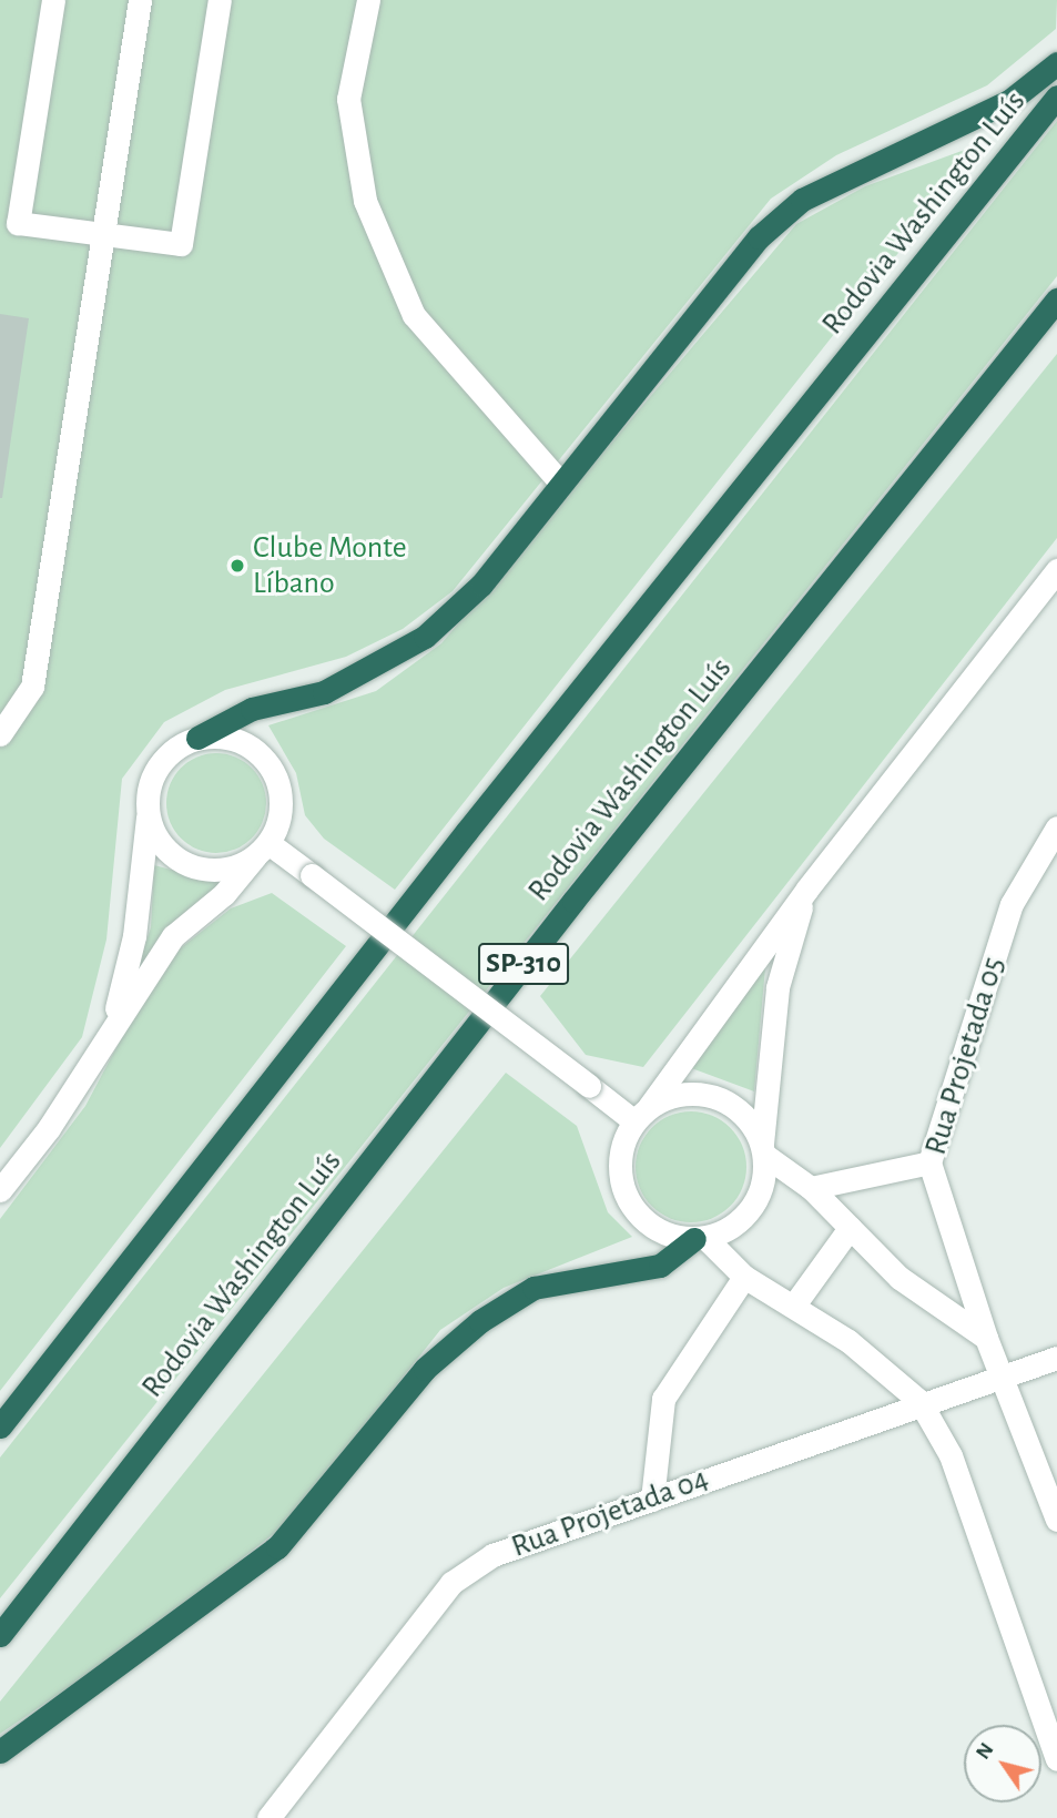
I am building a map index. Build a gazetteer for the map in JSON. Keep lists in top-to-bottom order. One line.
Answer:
{"streets":{"highway":["Rodovia Washington Luís","SP-310"],"street":["Rua Projetada 05","Rua Projetada 04"]},"crossings":[["Rua Projetada 05","Rua Projetada 04"]],"places":["Clube Monte Líbano"],"north":"top left"}
